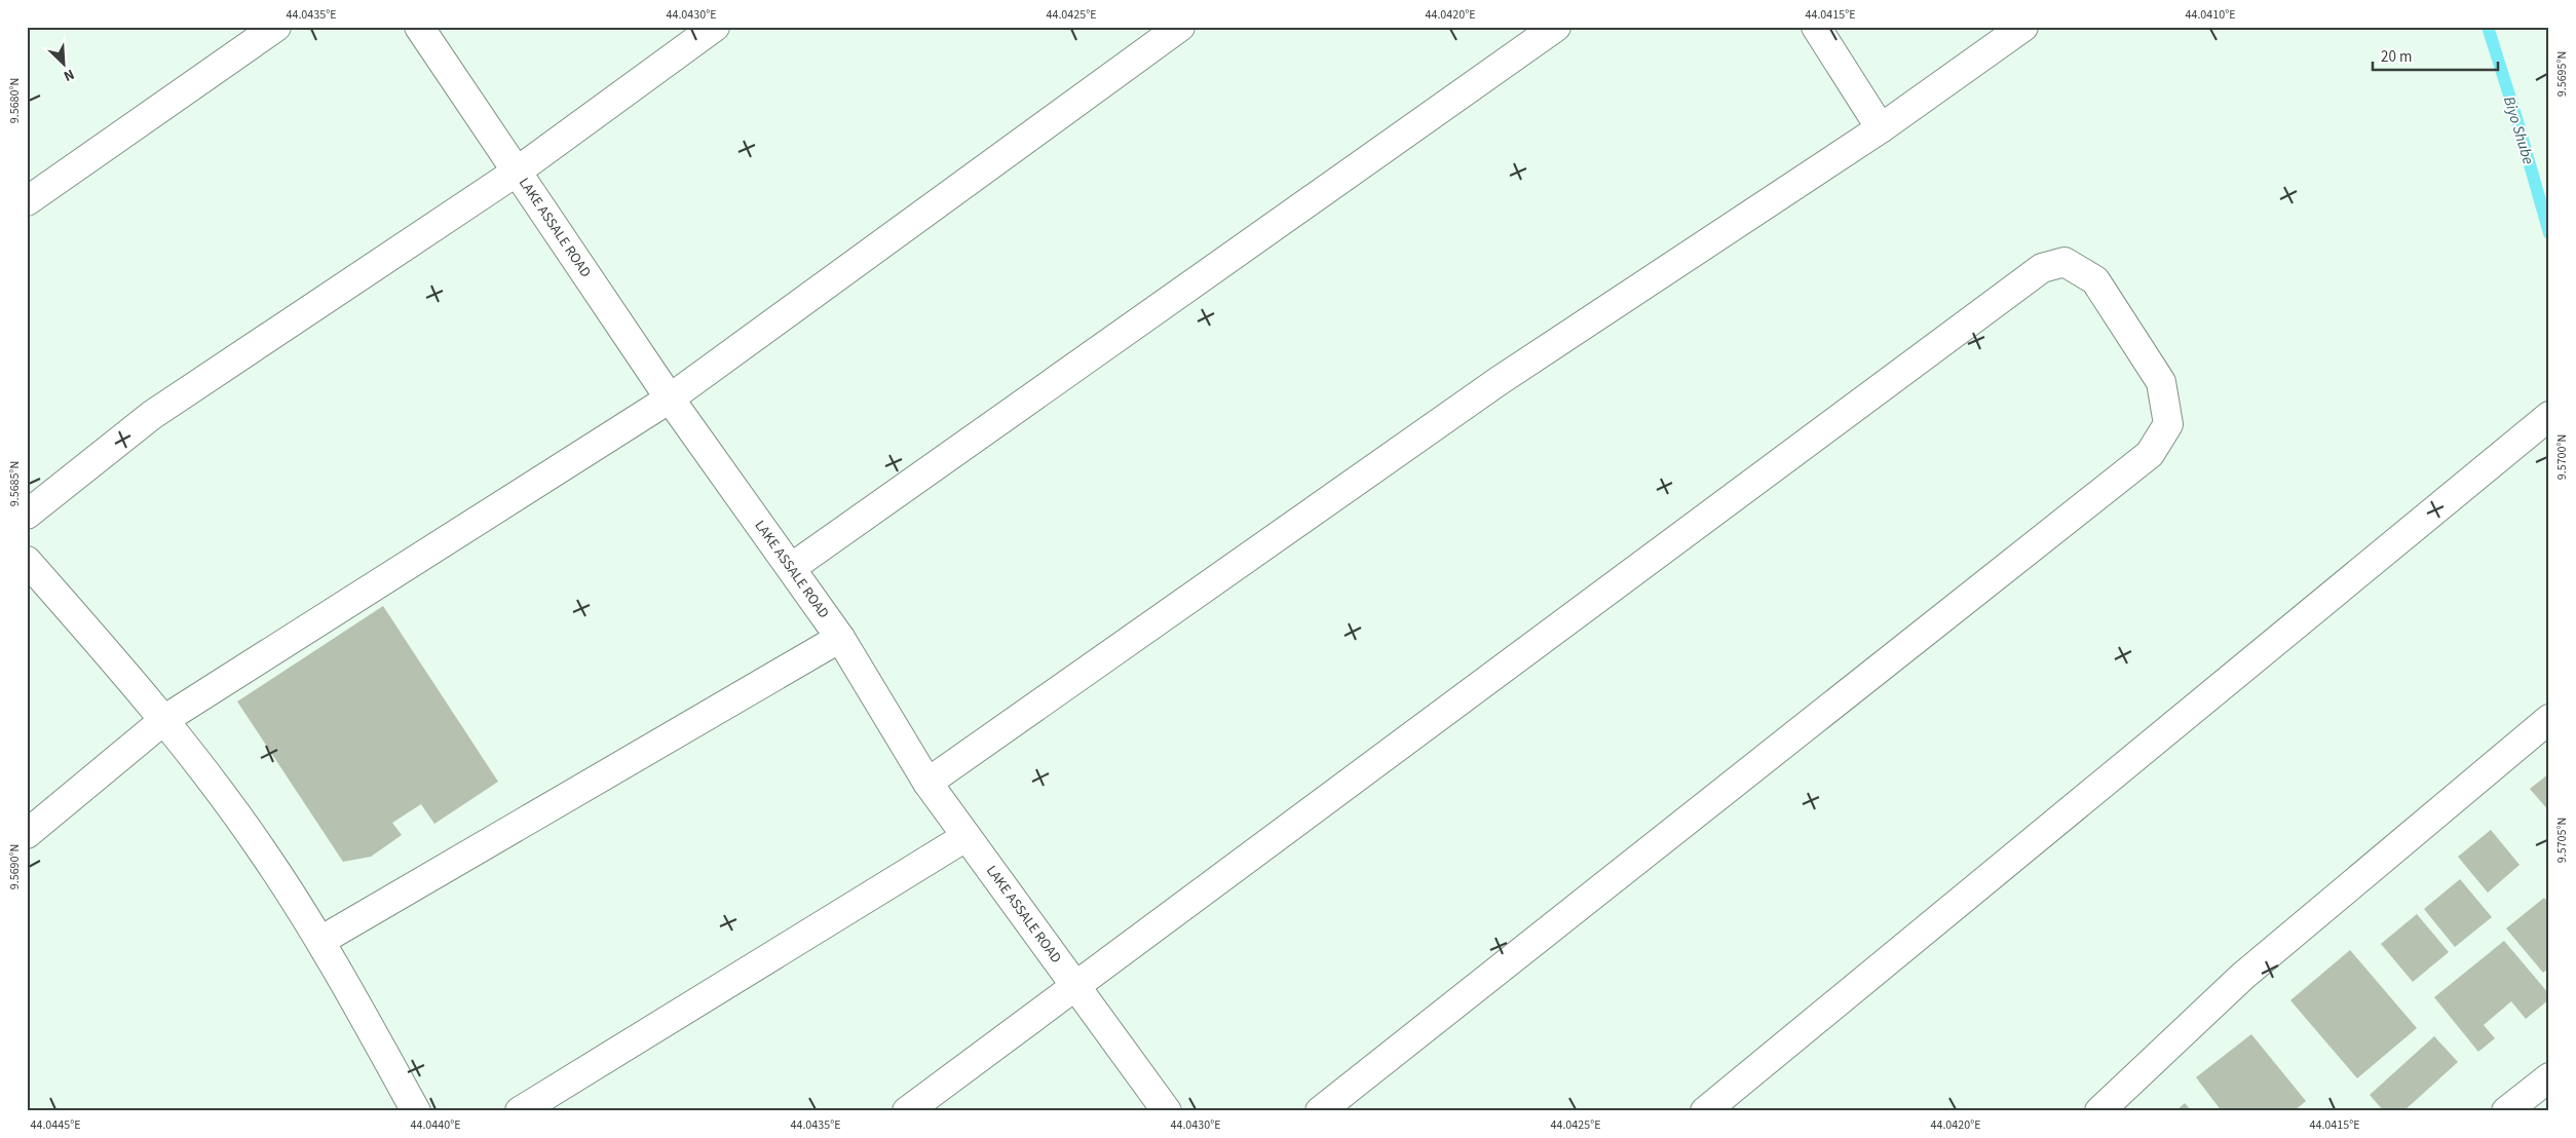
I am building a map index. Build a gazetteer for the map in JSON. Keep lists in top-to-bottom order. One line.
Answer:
{"streets":{"street":["LAKE ASSALE ROAD"]},"water":["Biyo Shube"],"scale_bar":"20 m","north":"bottom right","coordinates":["44.0435°E","44.0430°E","44.0425°E","44.0420°E","44.0415°E","44.0410°E","9.5695°N","9.5680°N","9.5700°N","9.5685°N","9.5705°N","9.5690°N","44.0445°E","44.0440°E"]}
